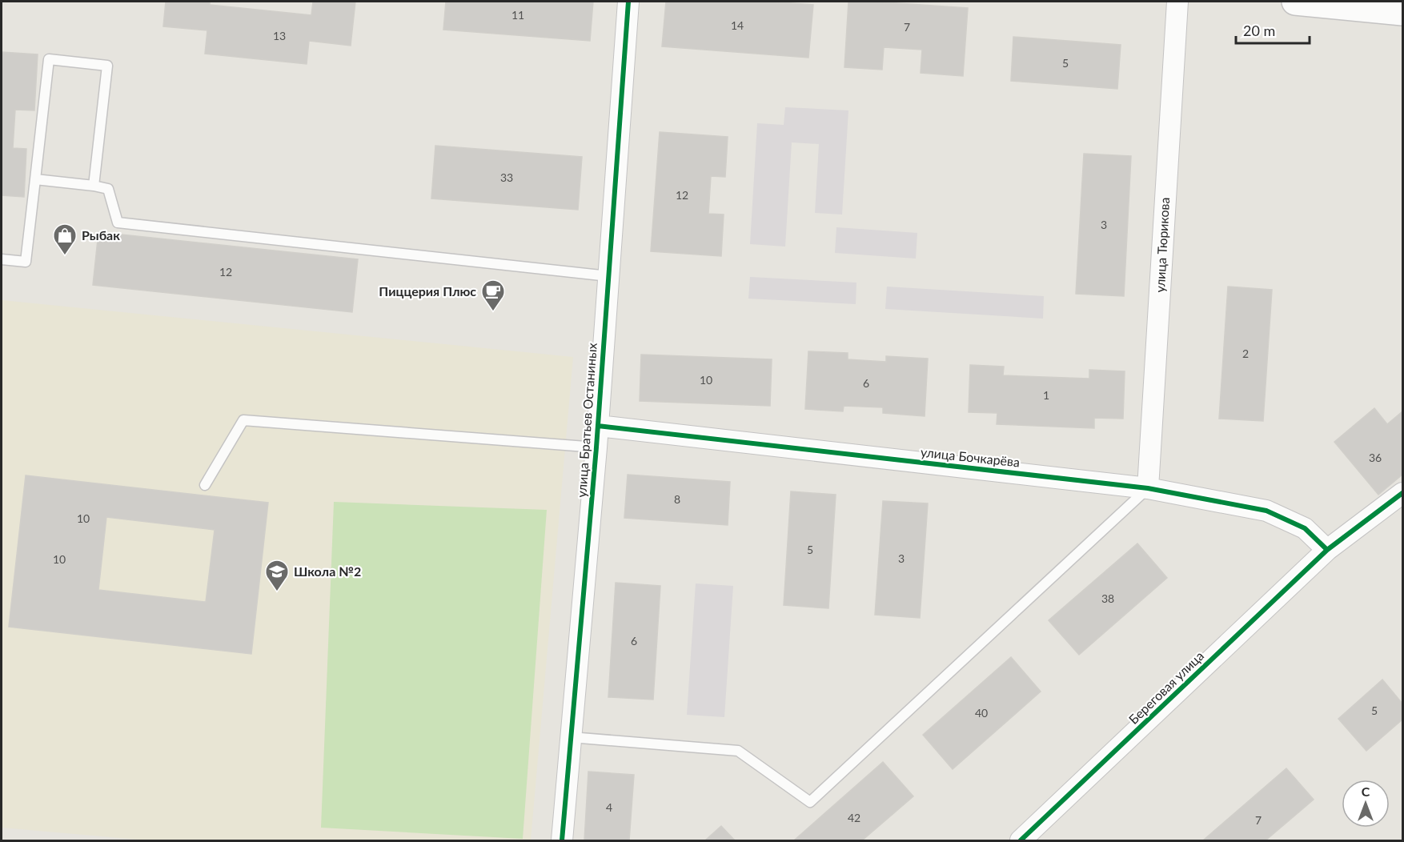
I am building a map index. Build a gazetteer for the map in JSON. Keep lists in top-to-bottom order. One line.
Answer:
{"streets":{"street":["улица Тюрикова","улица Братьев Останиных","улица Бочкарёва","Береговая улица"]},"crossings":[["улица Тюрикова","улица Бочкарёва"],["улица Братьев Останиных","улица Бочкарёва"],["улица Бочкарёва","Береговая улица"]],"places":{"shop":["Рыбак"],"cafe":["Пиццерия Плюс"],"school or university":["Школа №2"]},"house_numbers":["11","14","7","13","5","33","12","3","12","2","10","6","1","36","8","10","5","3","10","38","6","5","40","4","42","7"],"scale_bar":"20 m","north":"top"}
